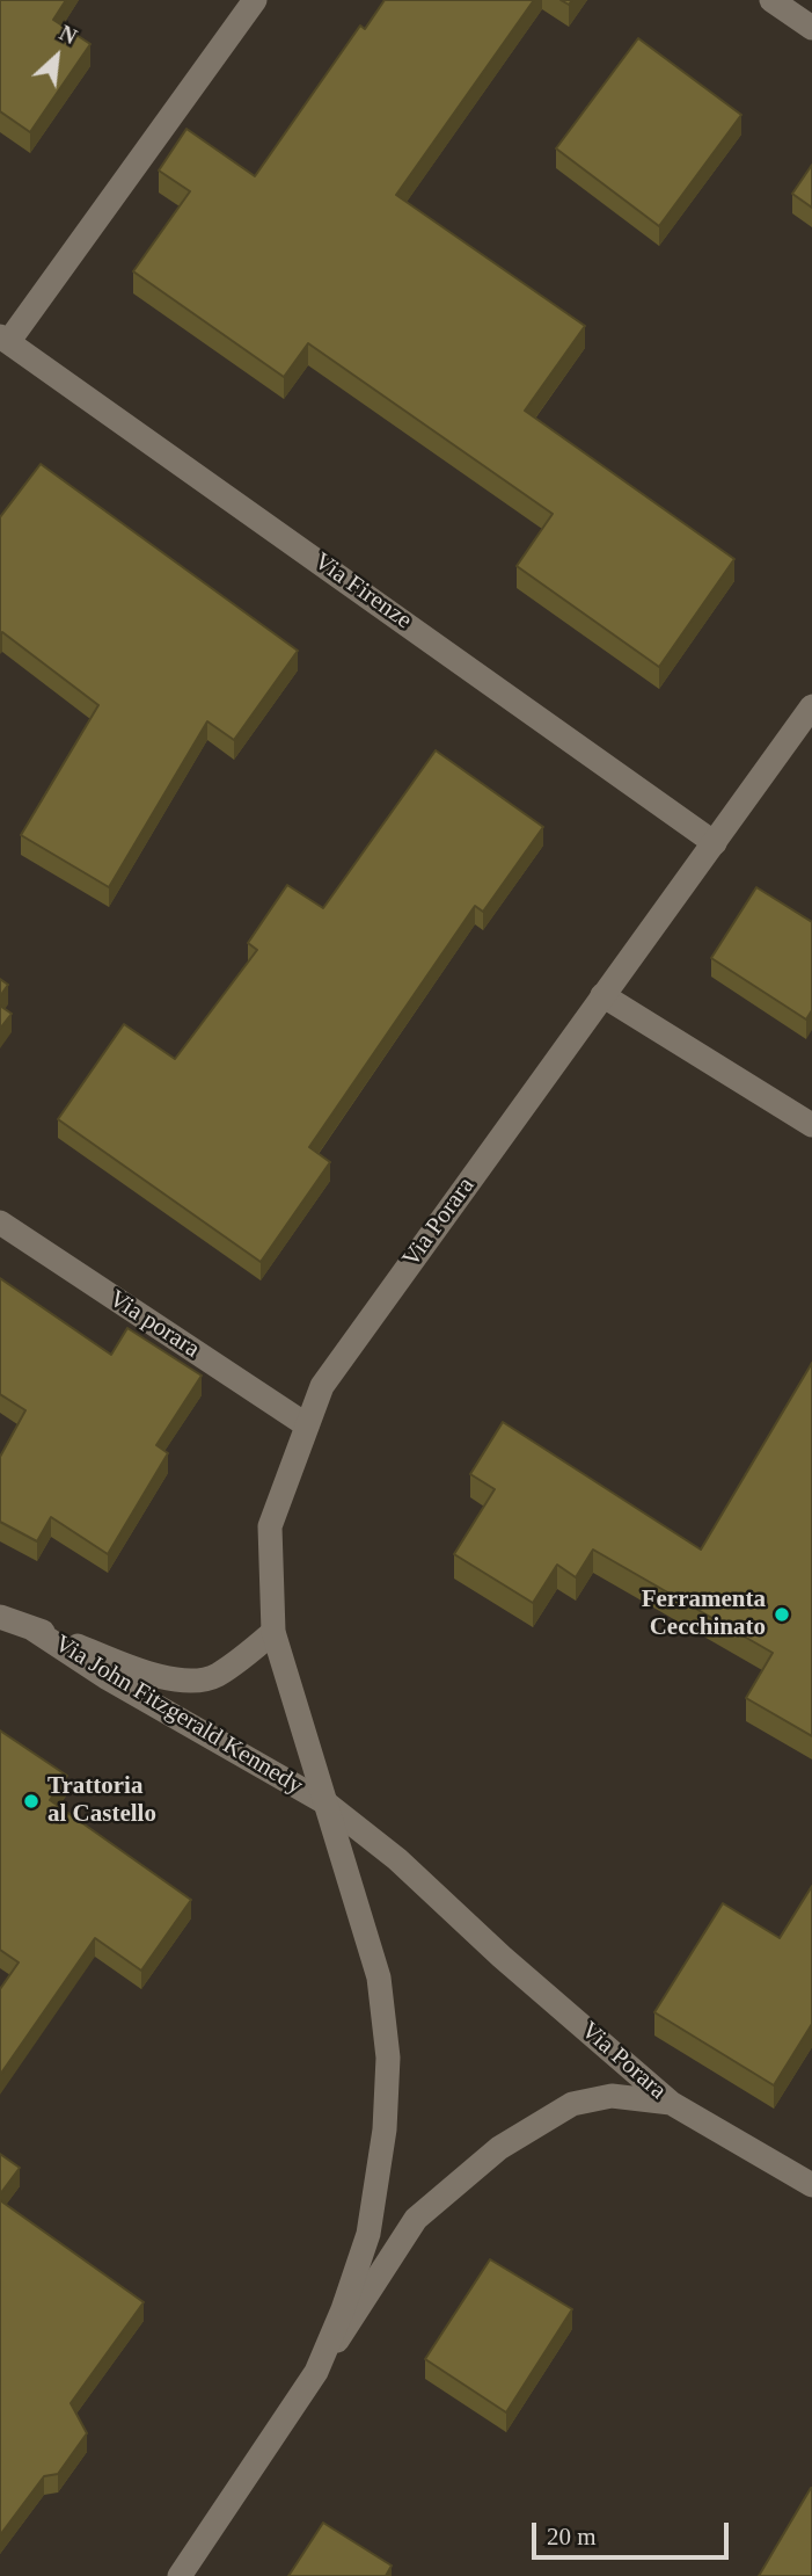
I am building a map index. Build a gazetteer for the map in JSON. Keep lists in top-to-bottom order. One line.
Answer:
{"streets":{"street":["Via Firenze","Via Porara","Via porara","Via John Fitzgerald Kennedy"]},"crossings":[["Via Firenze","Via Porara"],["Via Porara","Via porara"],["Via Porara","Via John Fitzgerald Kennedy"]],"places":["Ferramenta Cecchinato","Trattoria al Castello"],"scale_bar":"20 m","north":"top right"}
